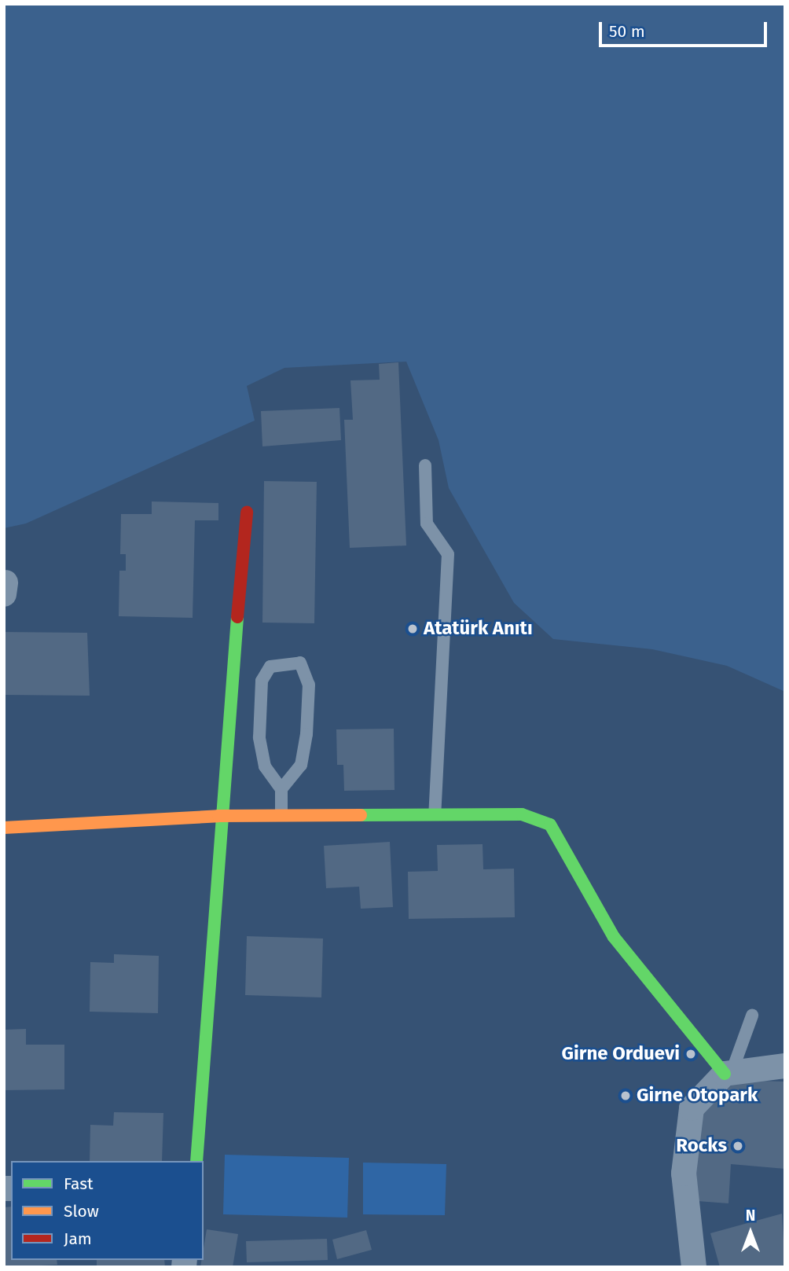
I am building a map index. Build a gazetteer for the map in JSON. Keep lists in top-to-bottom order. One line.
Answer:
{"places":["Atatürk Anıtı","Girne Orduevi","Girne Otopark","Rocks"],"legend":["Fast","Slow","Jam"],"scale_bar":"50 m","north":"top"}
